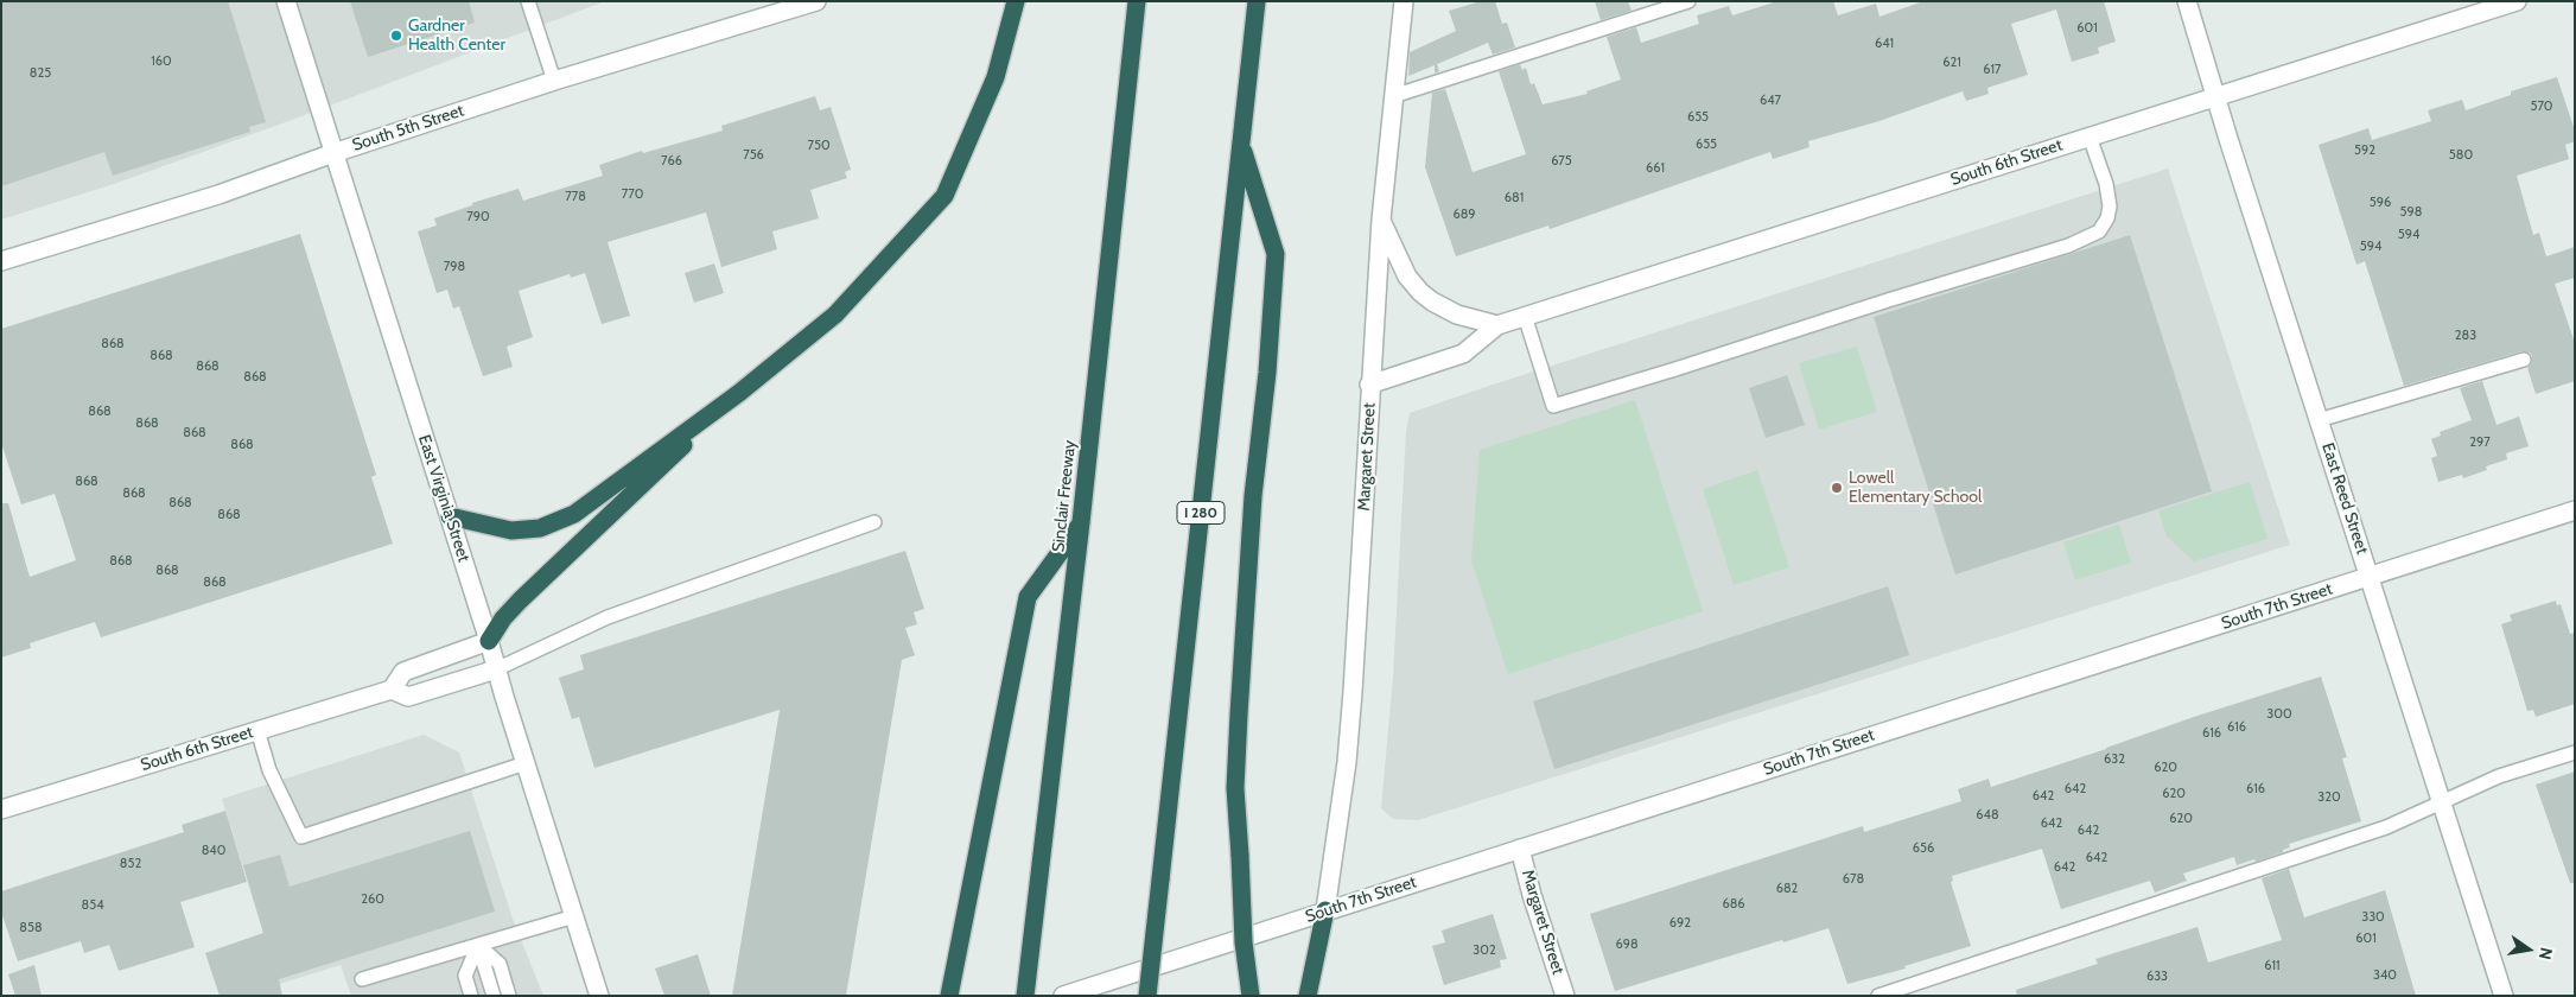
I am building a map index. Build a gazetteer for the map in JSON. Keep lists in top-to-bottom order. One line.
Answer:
{"streets":{"highway":["Sinclair Freeway","I 280"],"street":["South 5th Street","South 6th Street","Margaret Street","East Virginia Street","East Reed Street","South 7th Street"]},"crossings":[["South 5th Street","East Virginia Street"],["South 6th Street","Margaret Street"],["South 6th Street","East Virginia Street"],["South 6th Street","East Reed Street"],["Margaret Street","South 7th Street"],["East Reed Street","South 7th Street"]],"places":["Gardner Health Center","Lowell Elementary School"],"house_numbers":["601","641","160","621","617","825","647","570","655","655","750","592","756","580","766","675","661","770","778","681","596","598","689","790","594","594","798","283","868","868","868","868","868","868","868","297","868","868","868","868","868","868","868","868","300","616","616","632","620","642","616","620","642","320","648","620","642","642","656","840","642","852","642","678","682","260","686","854","330","692","858","601","698","302","611","340","633"],"north":"right"}
